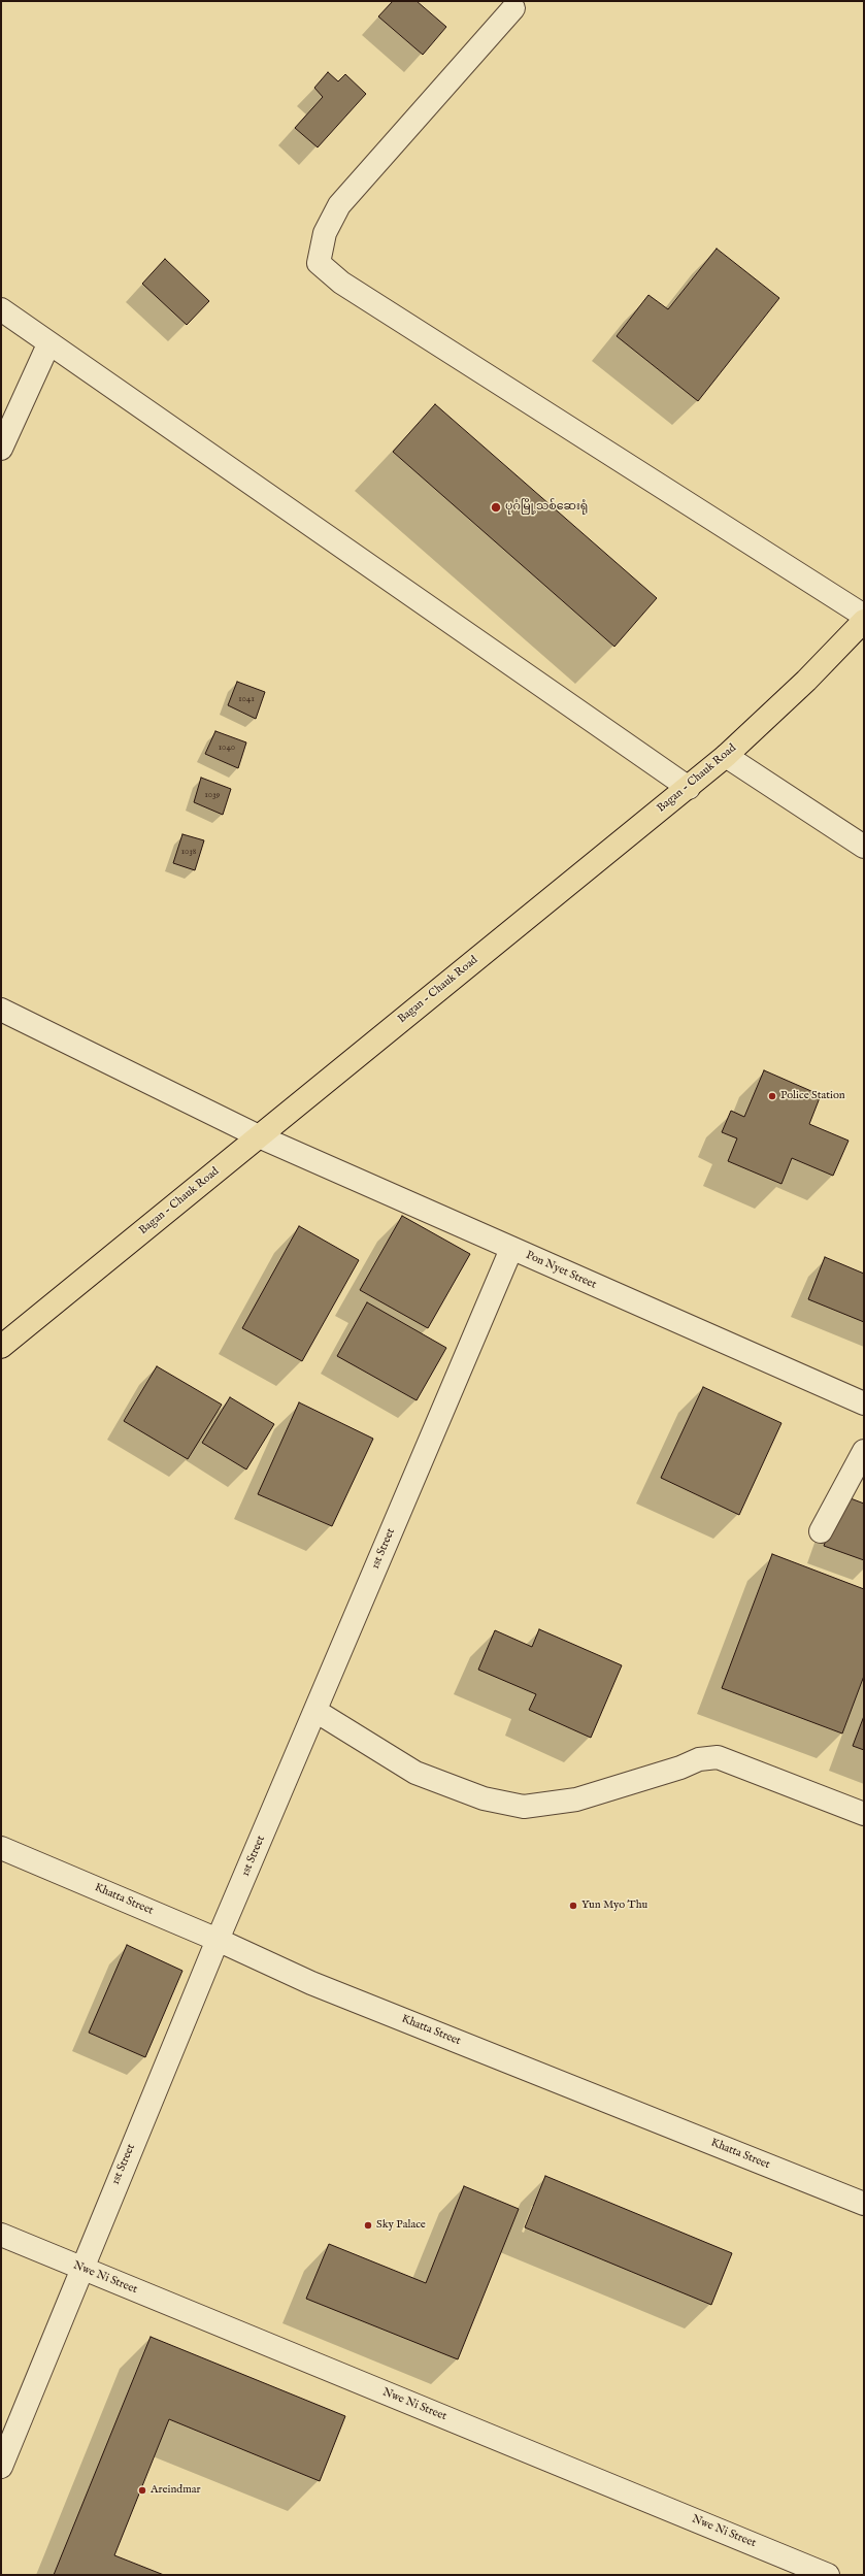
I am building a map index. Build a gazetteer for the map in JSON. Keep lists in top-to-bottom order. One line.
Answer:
{"streets":{"main road":["Bagan - Chauk Road"],"street":["Pon Nyet Street","1st Street","Khatta Street","Nwe Ni Street"]},"crossings":[["Bagan - Chauk Road","Pon Nyet Street"],["Pon Nyet Street","1st Street"],["1st Street","Khatta Street"],["1st Street","Nwe Ni Street"]],"places":["ပုဂံမြို့သစ်ဆေးရုံ","Police Station","Yun Myo Thu","Sky Palace","Areindmar"],"house_numbers":["1041","1040","1039","1038"]}
